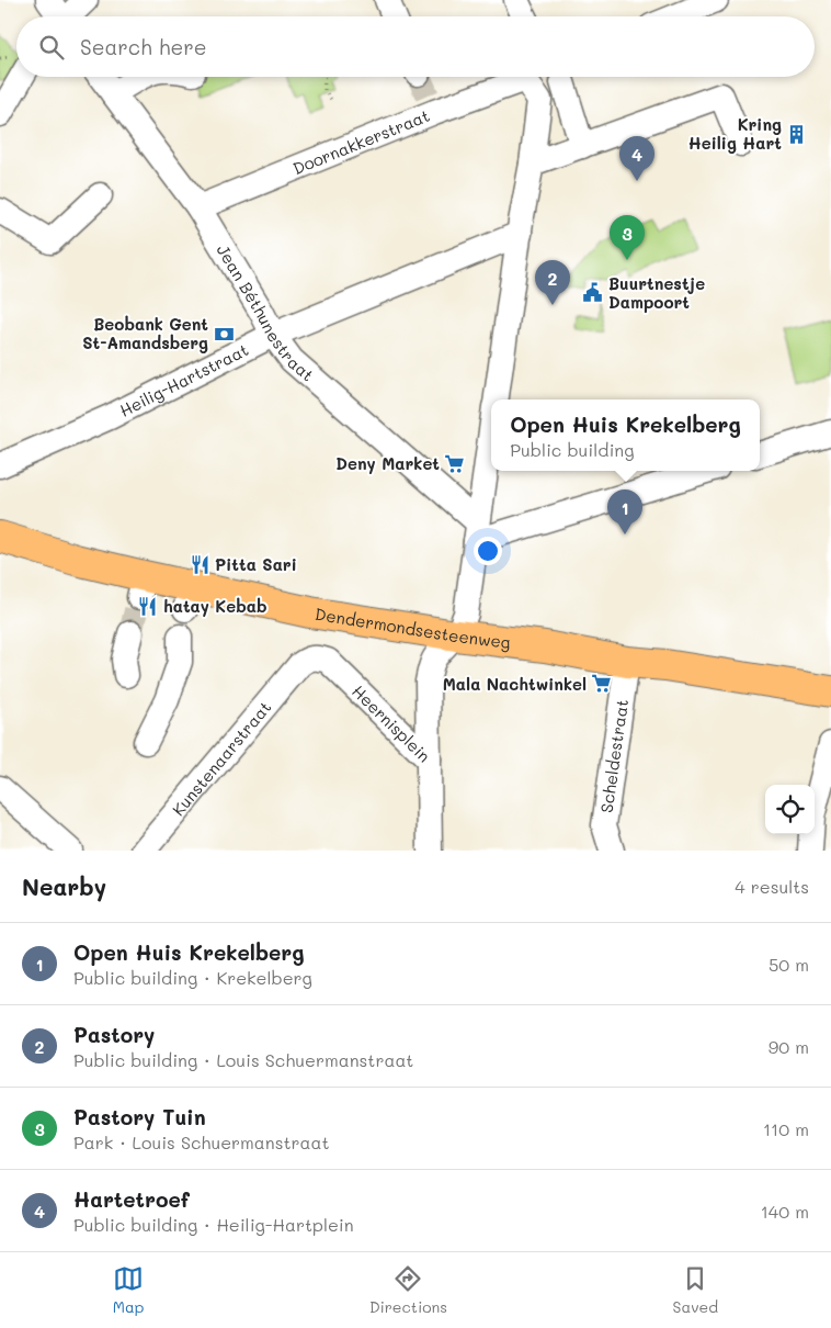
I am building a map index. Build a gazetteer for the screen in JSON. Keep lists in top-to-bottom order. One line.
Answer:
{"streets":{"main road":["Dendermondsesteenweg"],"street":["Doornakkerstraat","Jean Béthunestraat","Heilig-Hartstraat","Heernisplein","Kunstenaarstraat","Scheldestraat"]},"crossings":[["Doornakkerstraat","Jean Béthunestraat"],["Jean Béthunestraat","Heilig-Hartstraat"],["Dendermondsesteenweg","Heernisplein"],["Dendermondsesteenweg","Scheldestraat"],["Heernisplein","Kunstenaarstraat"]],"places":{"building":["Kring Heilig Hart"],"public building":["Buurtnestje Dampoort"],"bank":["Beobank Gent St-Amandsberg"],"supermarket":["Deny Market","Mala Nachtwinkel"],"restaurant":["Pitta Sari","hatay Kebab"]},"page":{"search":"Search here","pins":["4","3","2","1"],"popup":["Open Huis Krekelberg","Public building"],"heading":["Nearby","4 results"],"list":[{"mark":"1","name":"Open Huis Krekelberg","note":"Public building · Krekelberg","value":"50 m"},{"mark":"2","name":"Pastory","note":"Public building · Louis Schuermanstraat","value":"90 m"},{"mark":"3","name":"Pastory Tuin","note":"Park · Louis Schuermanstraat","value":"110 m"},{"mark":"4","name":"Hartetroef","note":"Public building · Heilig-Hartplein","value":"140 m"}],"nav":["Map","Directions","Saved"]}}
